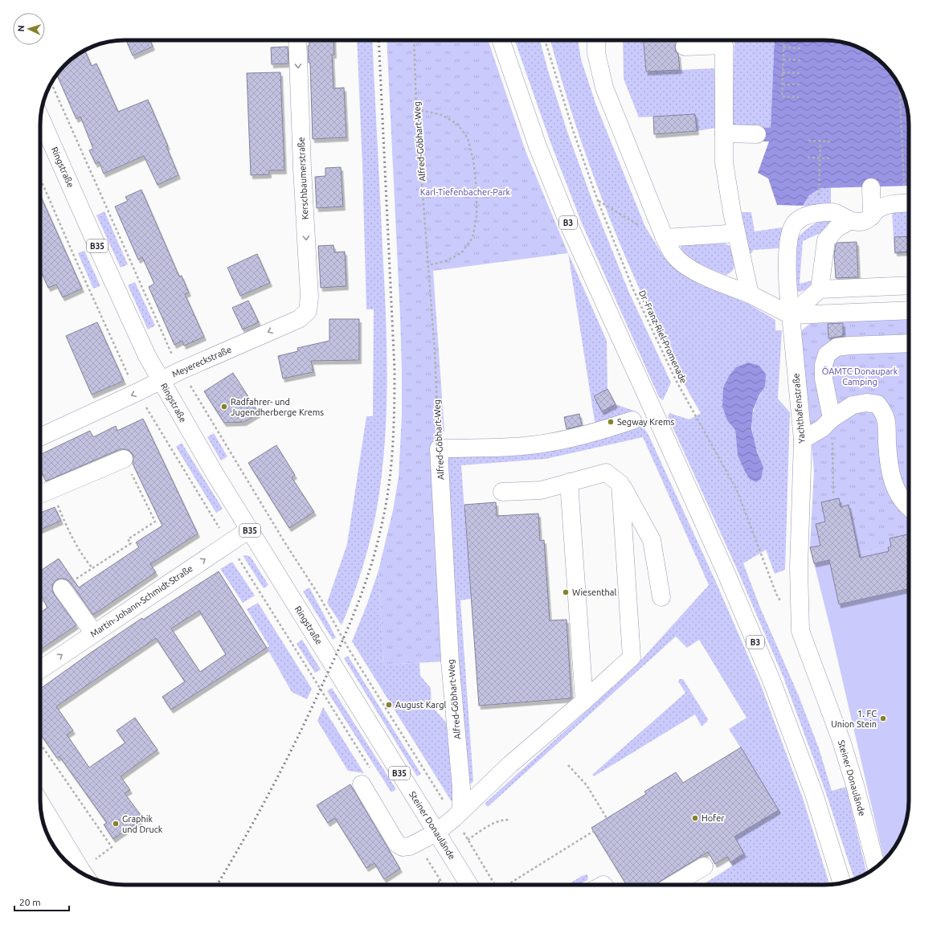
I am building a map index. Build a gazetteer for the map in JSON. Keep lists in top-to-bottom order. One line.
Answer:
{"streets":{"main road":["Alfred-Göbhart-Weg","Ringstraße","Kerschbaumerstraße","B3","B35","Meyereckstraße","Yachthafenstraße","Martin-Johann-Schmidt-Straße","Steiner Donaulände"],"path":["Dr.-Franz-Riel-Promenade"]},"crossings":[["Ringstraße","Meyereckstraße"],["Ringstraße","Martin-Johann-Schmidt-Straße"],["Ringstraße","Steiner Donaulände"],["Kerschbaumerstraße","Meyereckstraße"],["Yachthafenstraße","Steiner Donaulände"]],"one_way":["Kerschbaumerstraße","Meyereckstraße"],"parks":["Karl-Tiefenbacher-Park","ÖAMTC Donaupark Camping"],"places":["Radfahrer- und Jugendherberge Krems","Segway Krems","Wiesenthal","August Kargl","1. FC Union Stein","Hofer","Graphik und Druck"],"scale_bar":"20 m","north":"left"}
